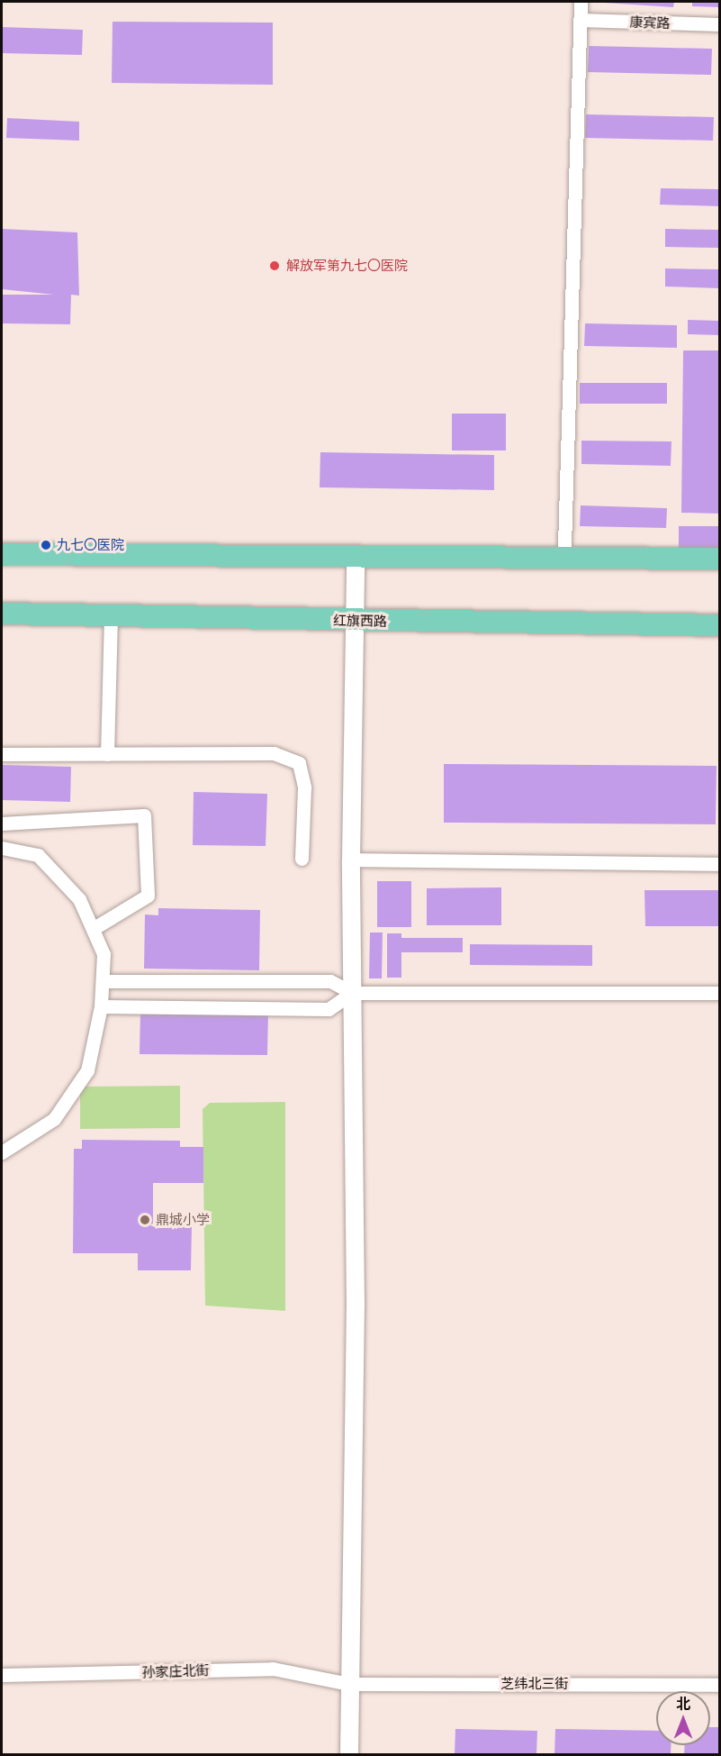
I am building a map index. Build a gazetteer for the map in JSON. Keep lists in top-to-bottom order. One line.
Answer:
{"streets":{"main road":["红旗西路"],"street":["康宾路","孙家庄北街","芝纬北三街"]},"crossings":[["孙家庄北街","芝纬北三街"]],"places":["解放军第九七〇医院","九七〇医院","鼎城小学"],"north":"top"}
